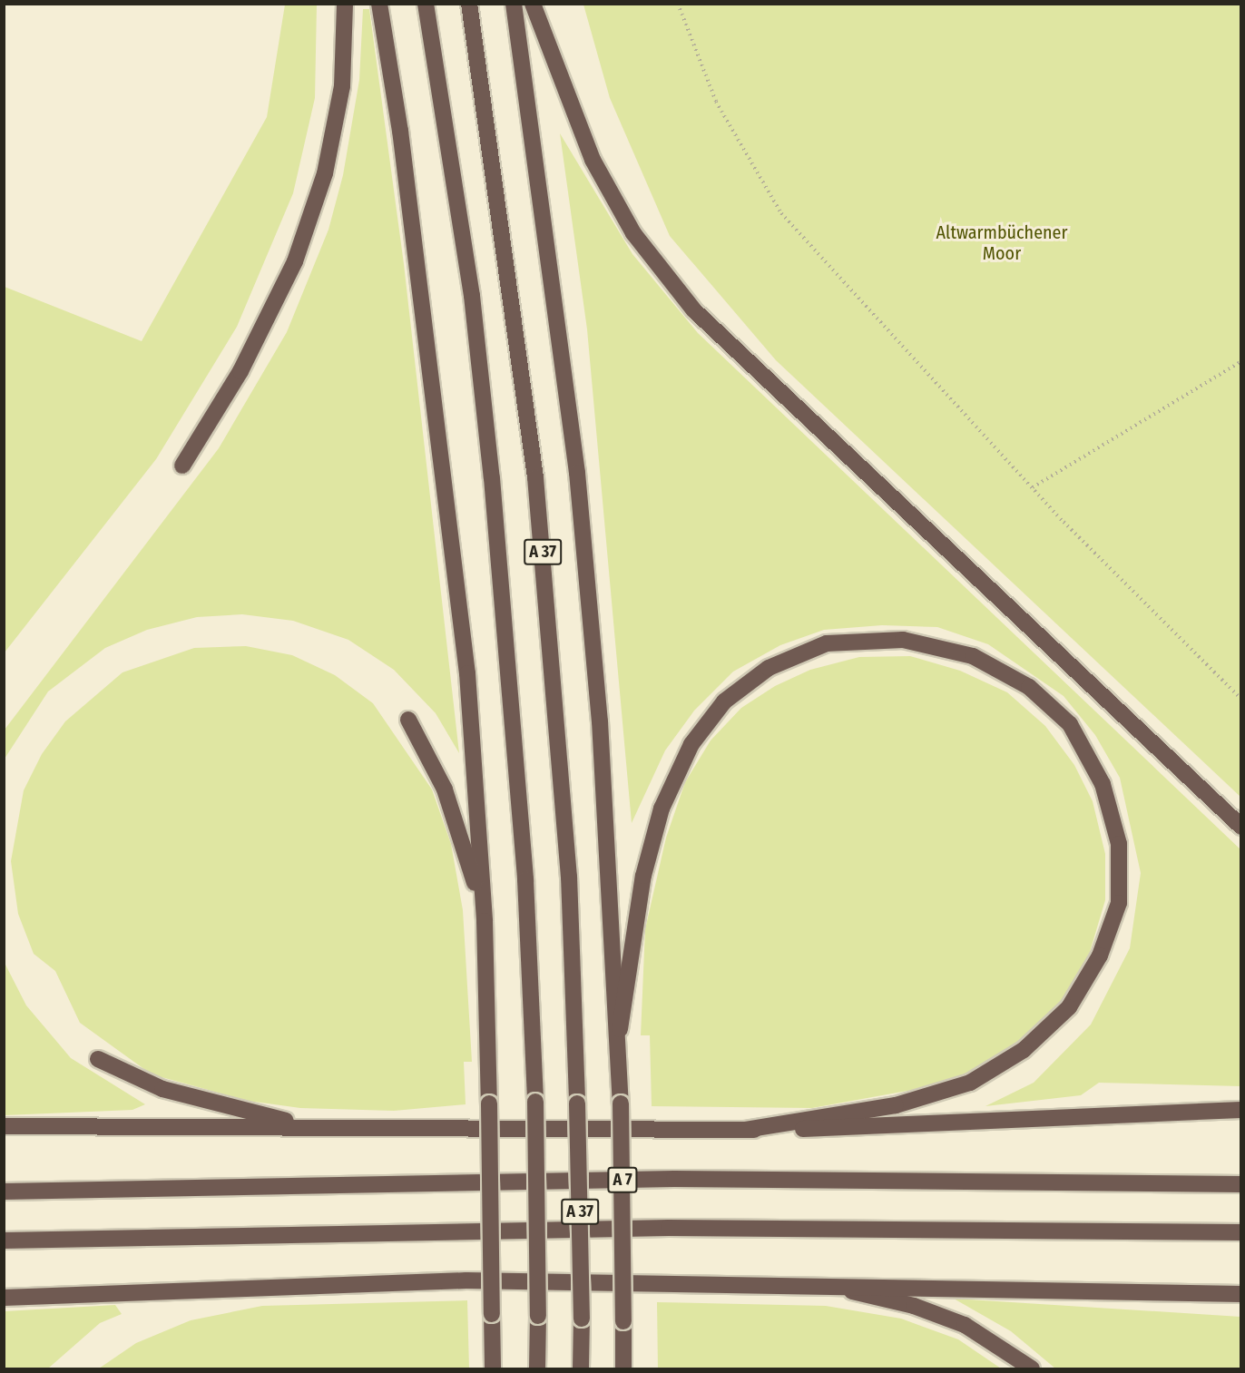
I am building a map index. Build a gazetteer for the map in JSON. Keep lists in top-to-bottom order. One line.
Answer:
{"streets":{"highway":["A 37","A 7"]},"parks":["Altwarmbüchener Moor"]}
